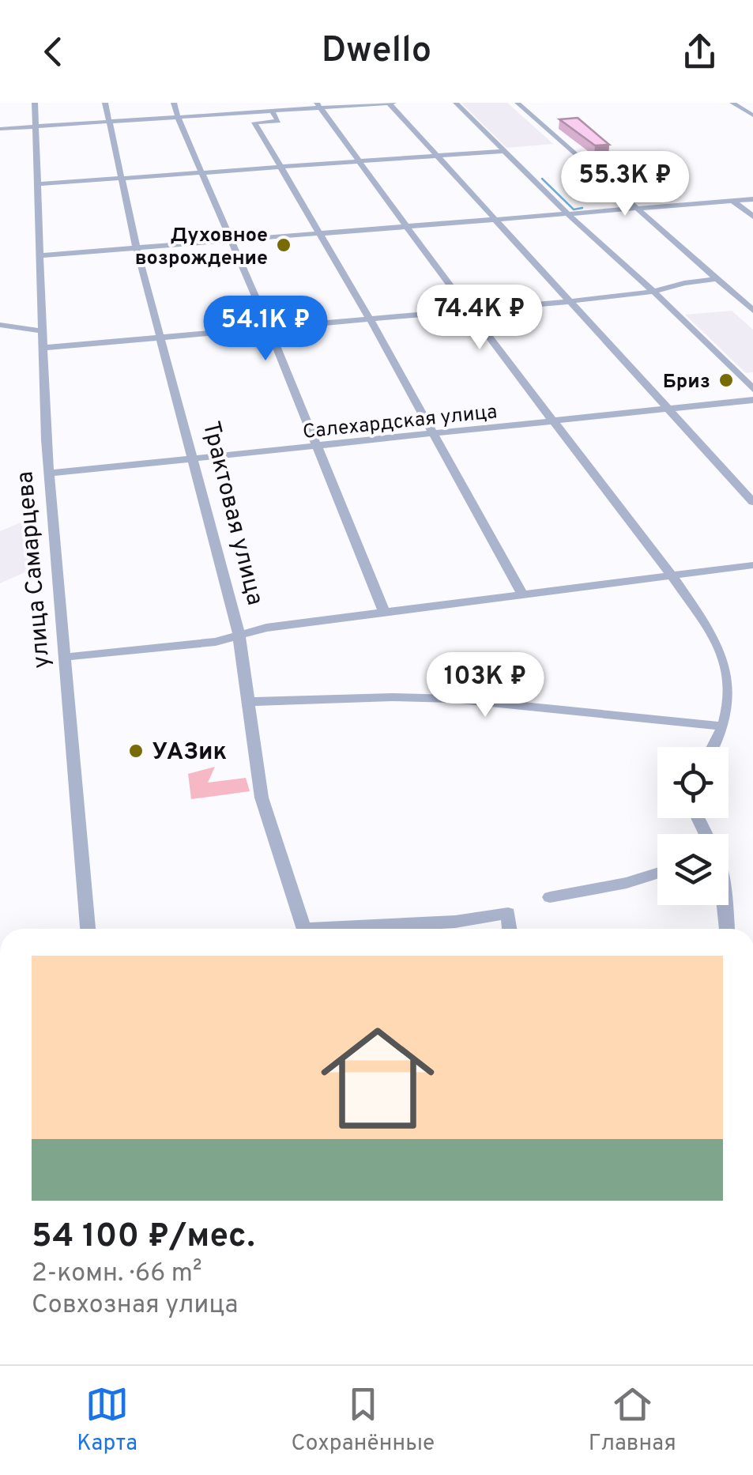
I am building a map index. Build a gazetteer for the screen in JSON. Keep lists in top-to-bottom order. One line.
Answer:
{"streets":{"street":["Салехардская улица","Трактовая улица","улица Самарцева"]},"crossings":[["Салехардская улица","Трактовая улица"],["Салехардская улица","улица Самарцева"]],"places":["Духовное возрождение","Бриз","УАЗик"],"page":{"header":"Dwello","price":["55.3K ₽","74.4K ₽","54.1K ₽","103K ₽"],"list":[{"name":"54 100 ₽/мес.","note":"2-комн. · 66 m² · Совхозная улица"}],"tabs":["Карта","Сохранённые","Главная"]}}
